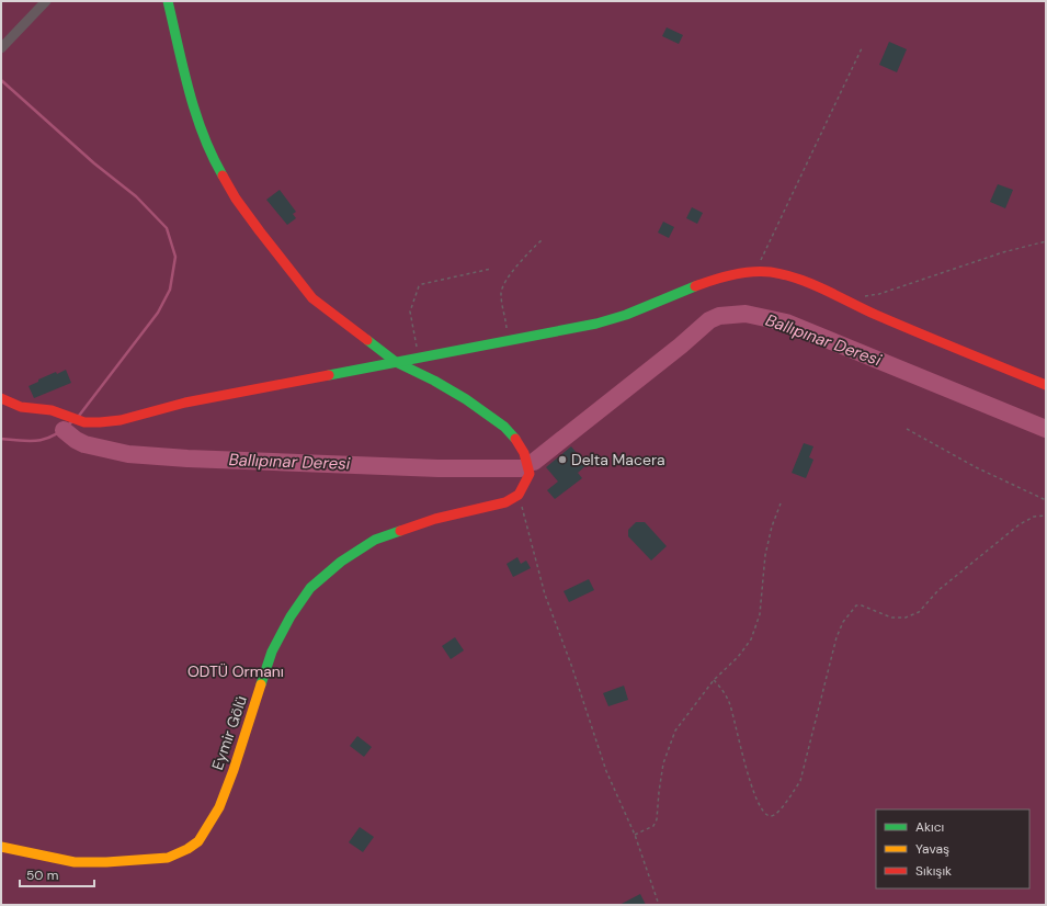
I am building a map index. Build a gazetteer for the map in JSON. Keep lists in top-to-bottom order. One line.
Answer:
{"streets":{"street":["Eymir Gölü"]},"water":["Ballıpınar Deresi"],"parks":["ODTÜ Ormanı"],"places":["Delta Macera"],"legend":["Akıcı","Yavaş","Sıkışık"],"scale_bar":"50 m"}
